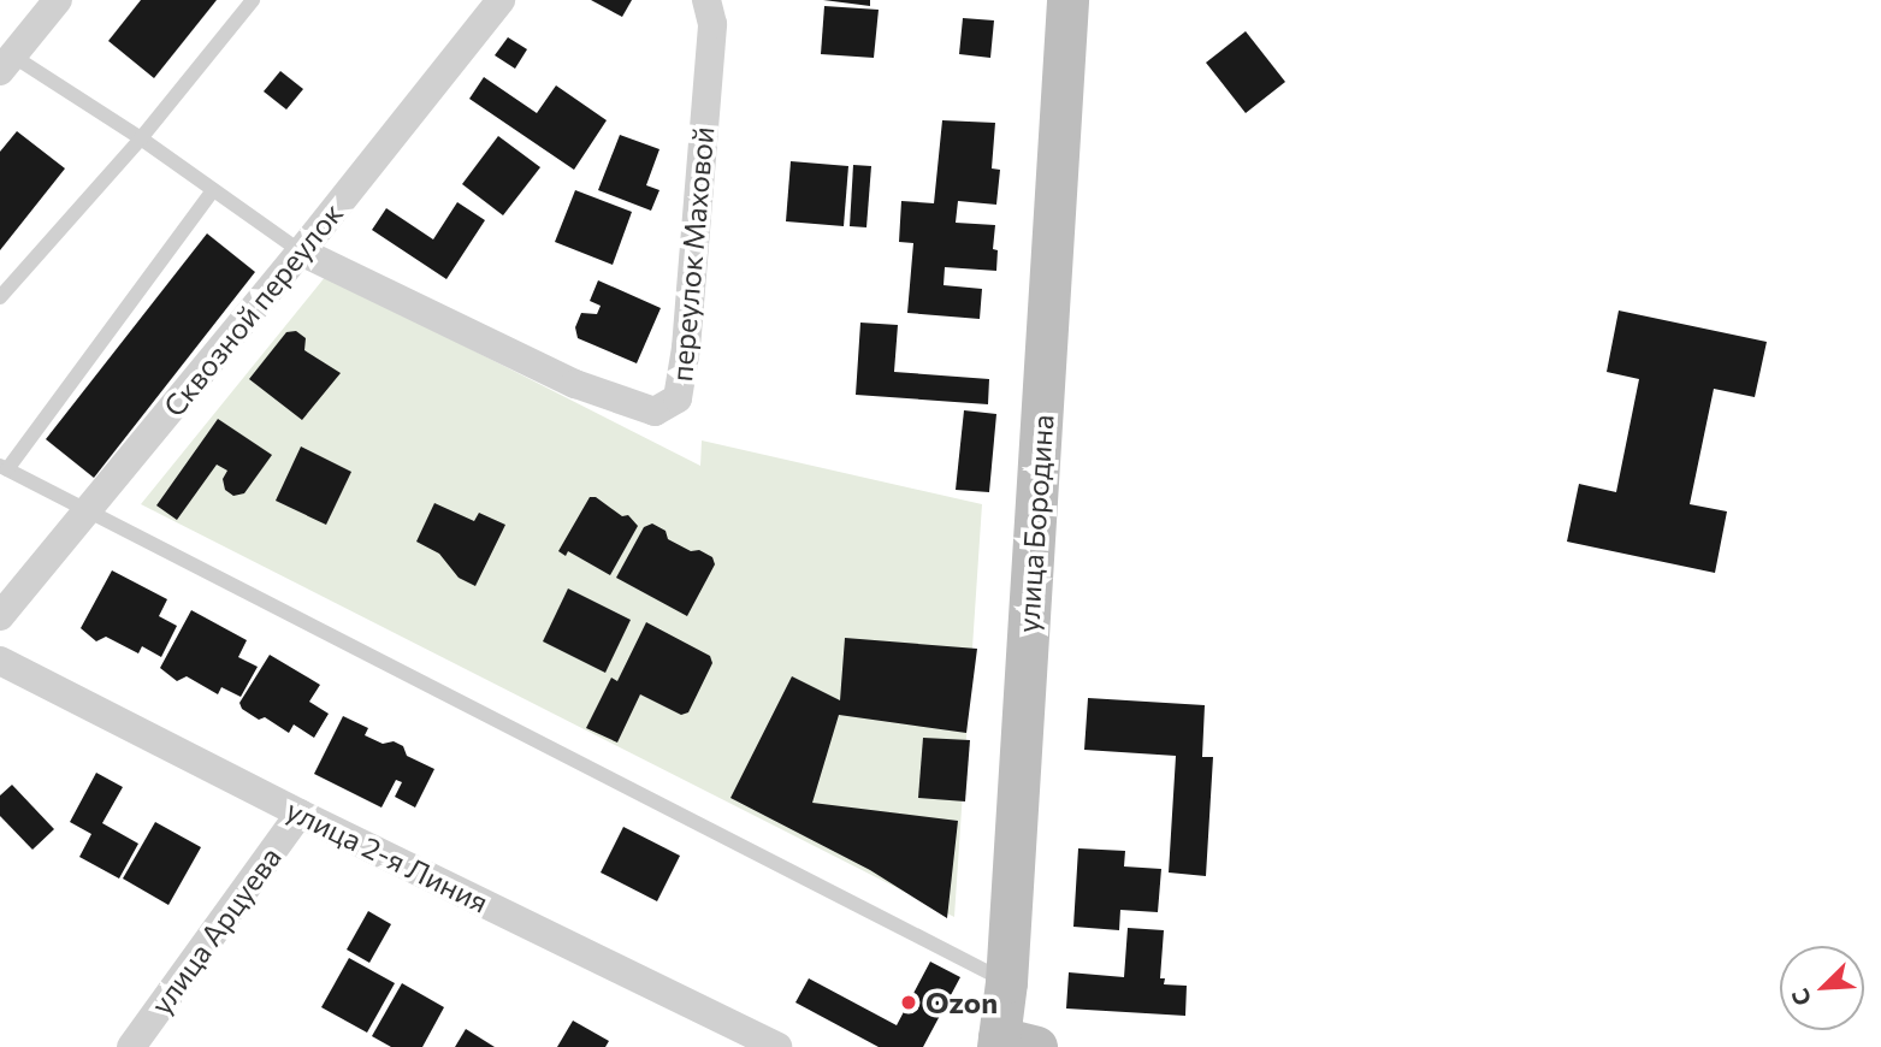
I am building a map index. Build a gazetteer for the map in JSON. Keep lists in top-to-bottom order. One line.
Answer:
{"streets":{"street":["переулок Маховой","Сквозной переулок","улица Бородина","улица 2-я Линия","улица Арцуева"]},"crossings":[["переулок Маховой","Сквозной переулок"],["улица 2-я Линия","улица Арцуева"]],"places":["Ozon"],"north":"bottom left"}
